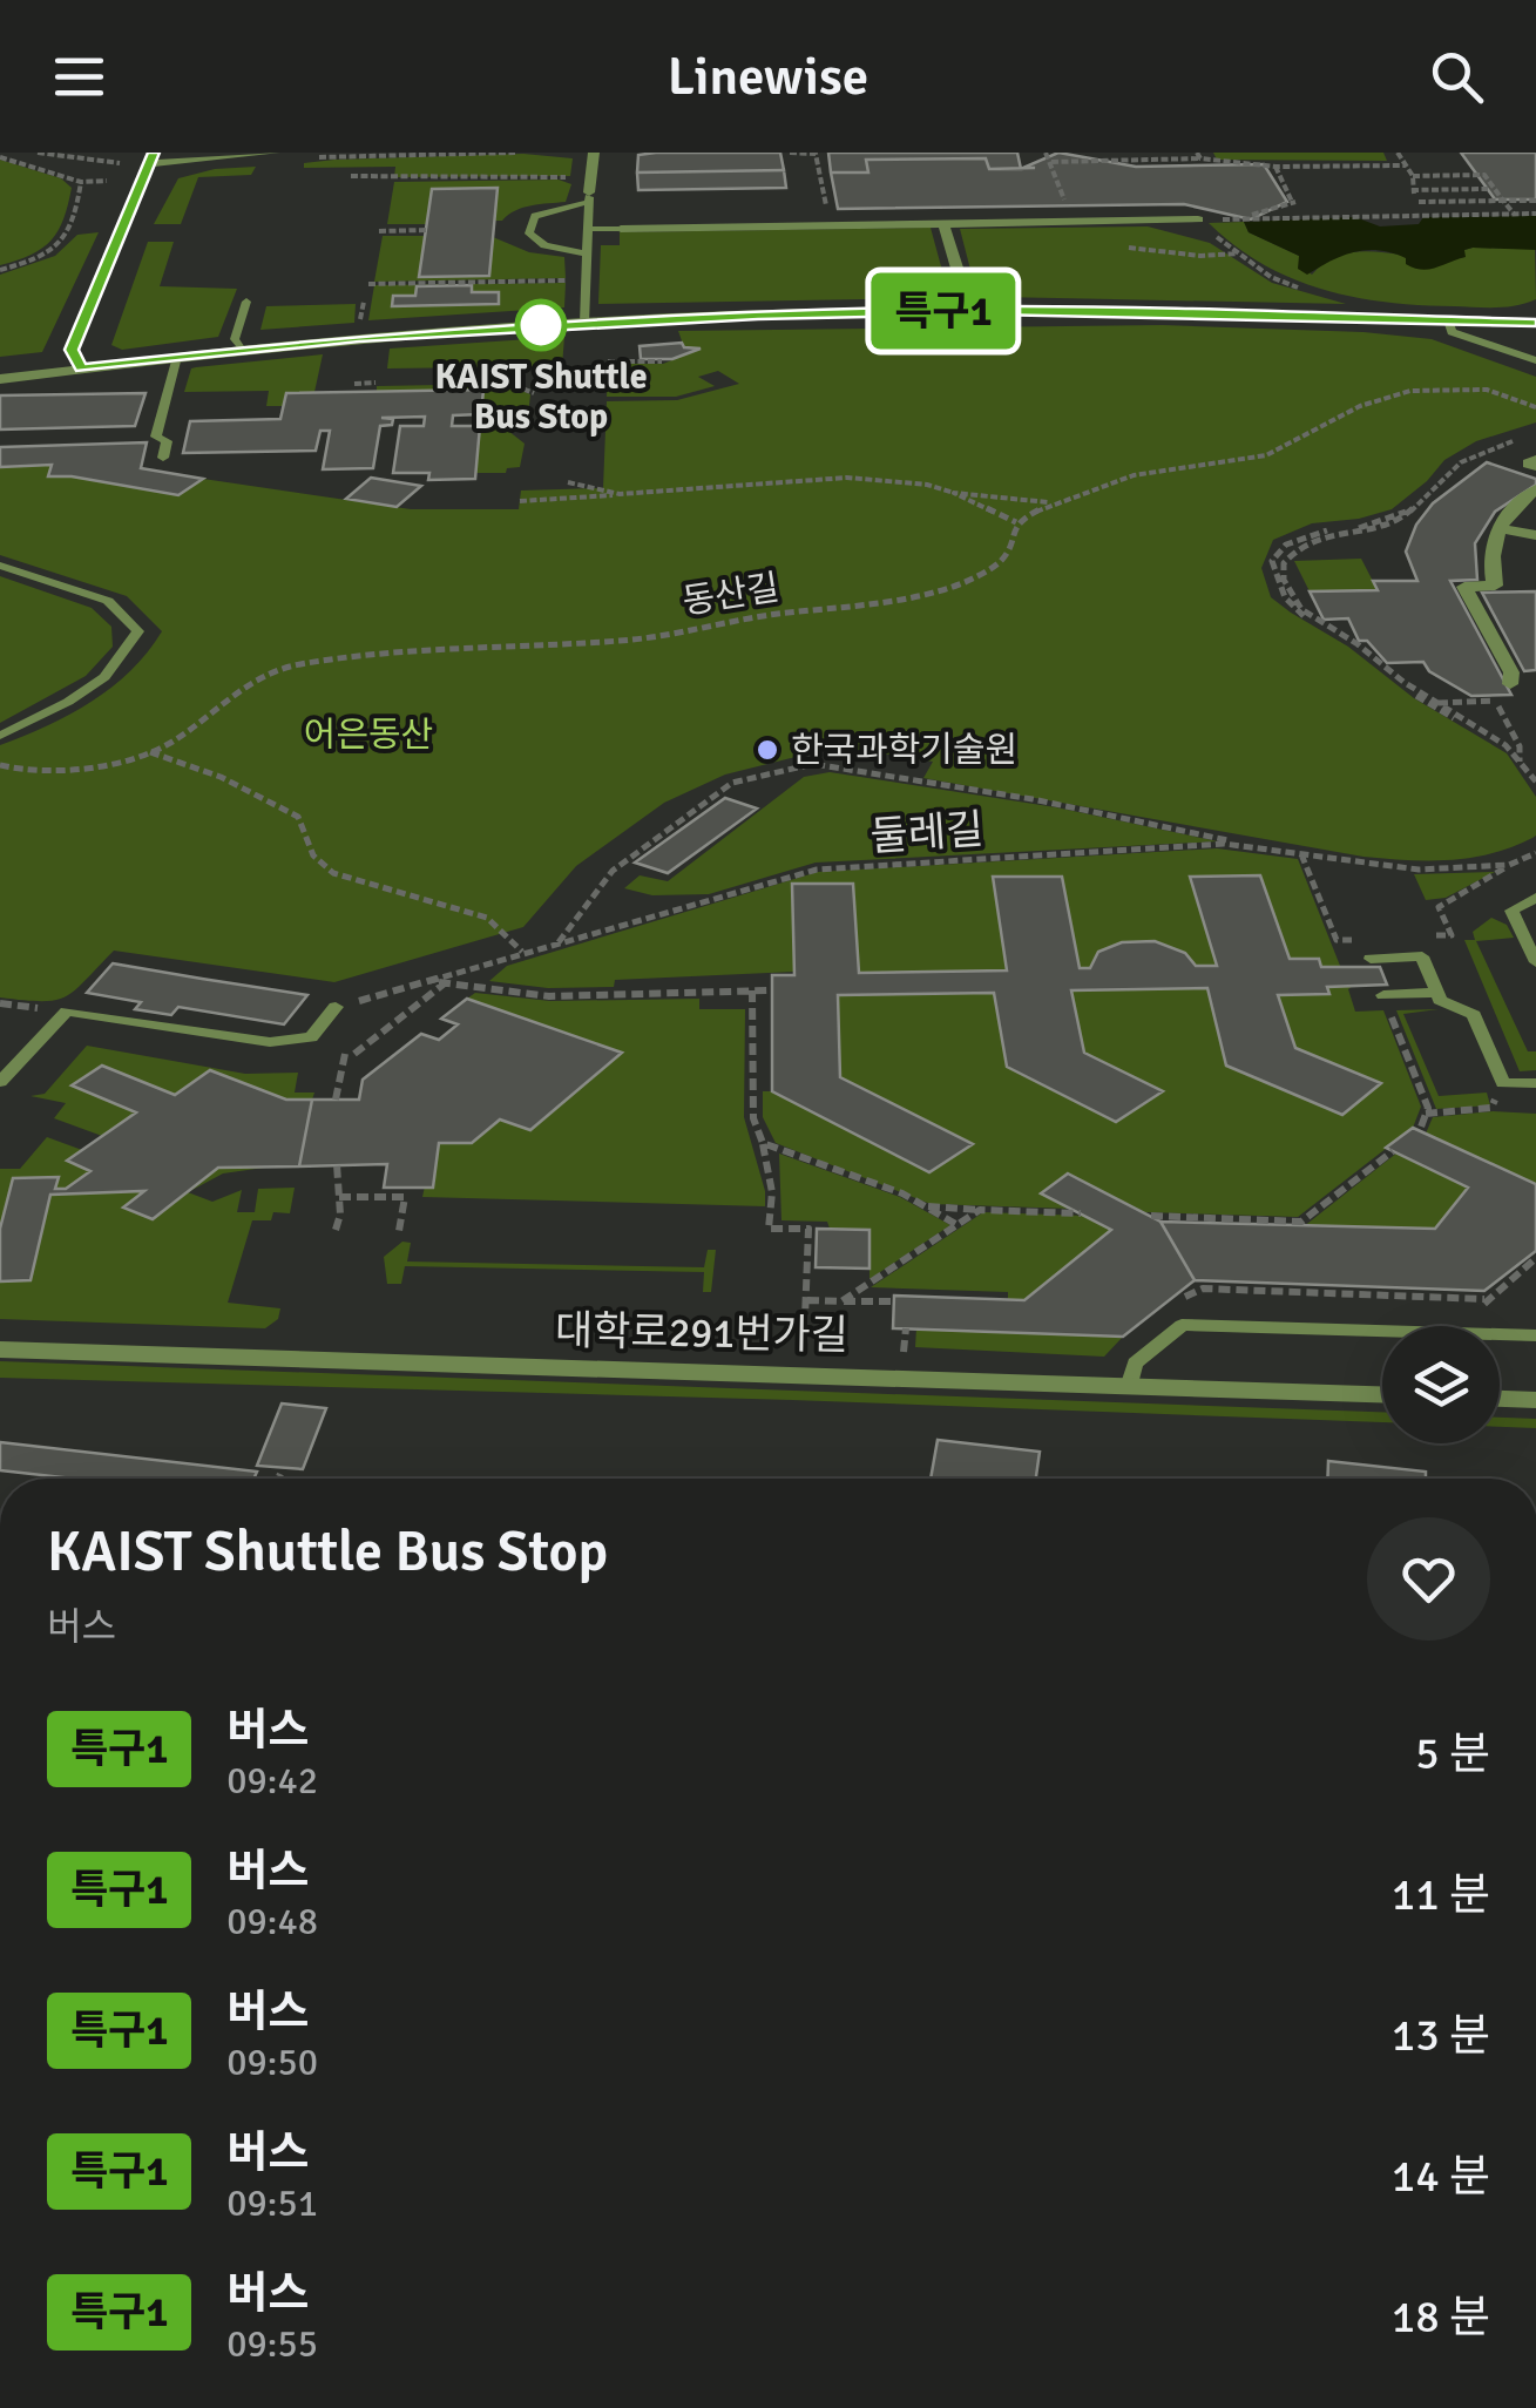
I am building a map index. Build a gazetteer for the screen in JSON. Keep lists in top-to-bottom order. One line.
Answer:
{"streets":{"street":["대학로291번가길"],"path":["동산길","둘레길"]},"parks":["어은동산"],"places":["KAIST Shuttle Bus Stop","한국과학기술원"],"lines":["bus line 특구1"],"page":{"header":"Linewise","on_map":"특구1","heading":["KAIST Shuttle Bus Stop","버스"],"list":[{"mark":"특구1","name":"버스","note":"09:42","value":"5 분"},{"mark":"특구1","name":"버스","note":"09:48","value":"11 분"},{"mark":"특구1","name":"버스","note":"09:50","value":"13 분"},{"mark":"특구1","name":"버스","note":"09:51","value":"14 분"},{"mark":"특구1","name":"버스","note":"09:55","value":"18 분"}]}}
